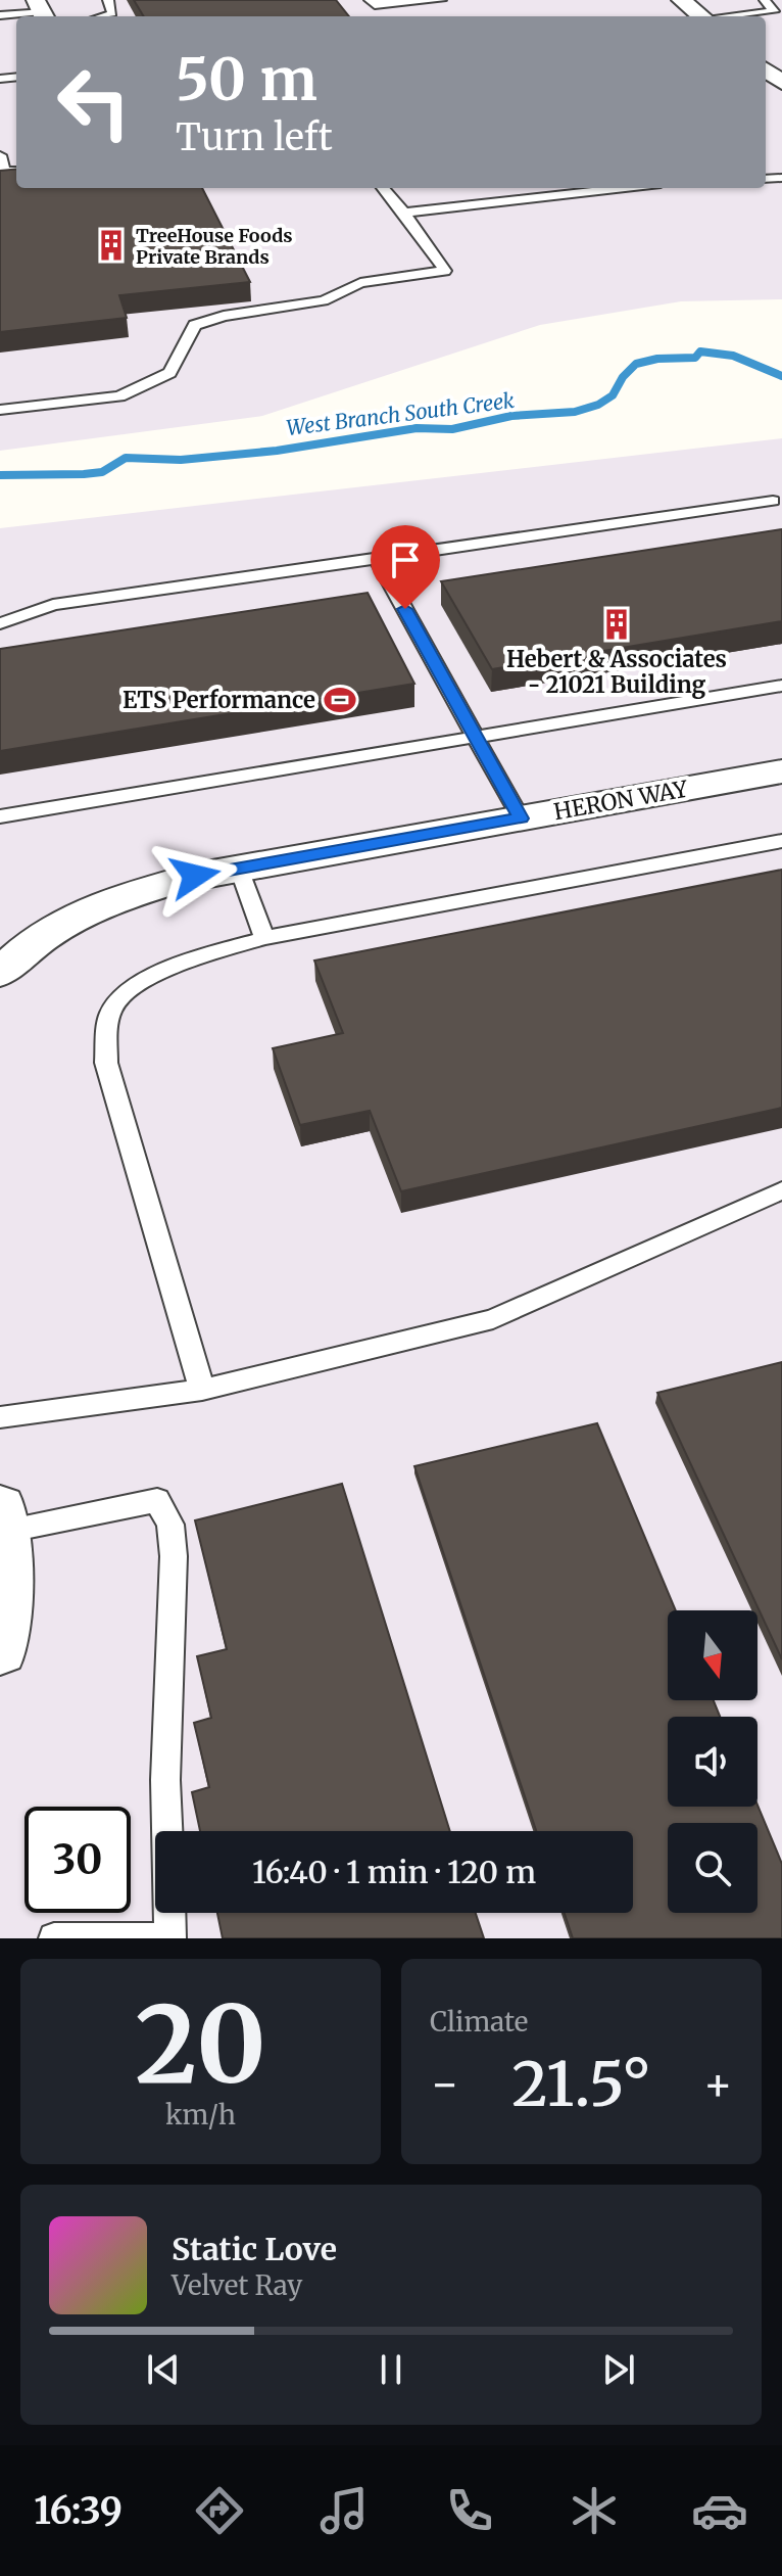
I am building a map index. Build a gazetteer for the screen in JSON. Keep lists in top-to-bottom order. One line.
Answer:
{"streets":{"street":["HERON WAY"]},"water":["West Branch South Creek"],"places":{"building":["TreeHouse Foods Private Brands","Hebert & Associates - 21021 Building"],"sports":["ETS Performance"]},"north":"bottom","page":{"turn":["50 m","Turn left"],"limit":"30","trip":"16:40 · 1 min · 120 m","tile":[["20","km/h"],"Climate"],"heat":["−","21.5°","+"],"song":["Static Love","Velvet Ray"],"tabs":"16:39"}}
